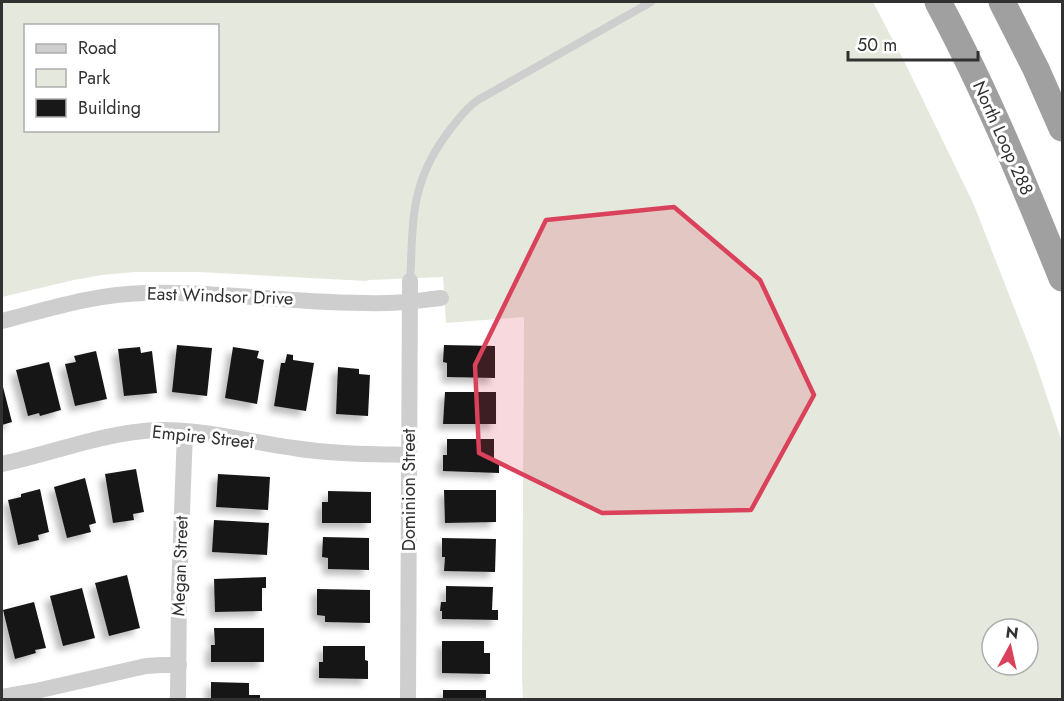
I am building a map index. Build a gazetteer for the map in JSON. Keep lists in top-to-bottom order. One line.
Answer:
{"streets":{"highway":["North Loop 288"],"street":["East Windsor Drive","Empire Street","Dominion Street","Megan Street"]},"crossings":[["East Windsor Drive","Dominion Street"],["Empire Street","Dominion Street"],["Empire Street","Megan Street"]],"legend":["Road","Park","Building"],"scale_bar":"50 m","north":"top"}
